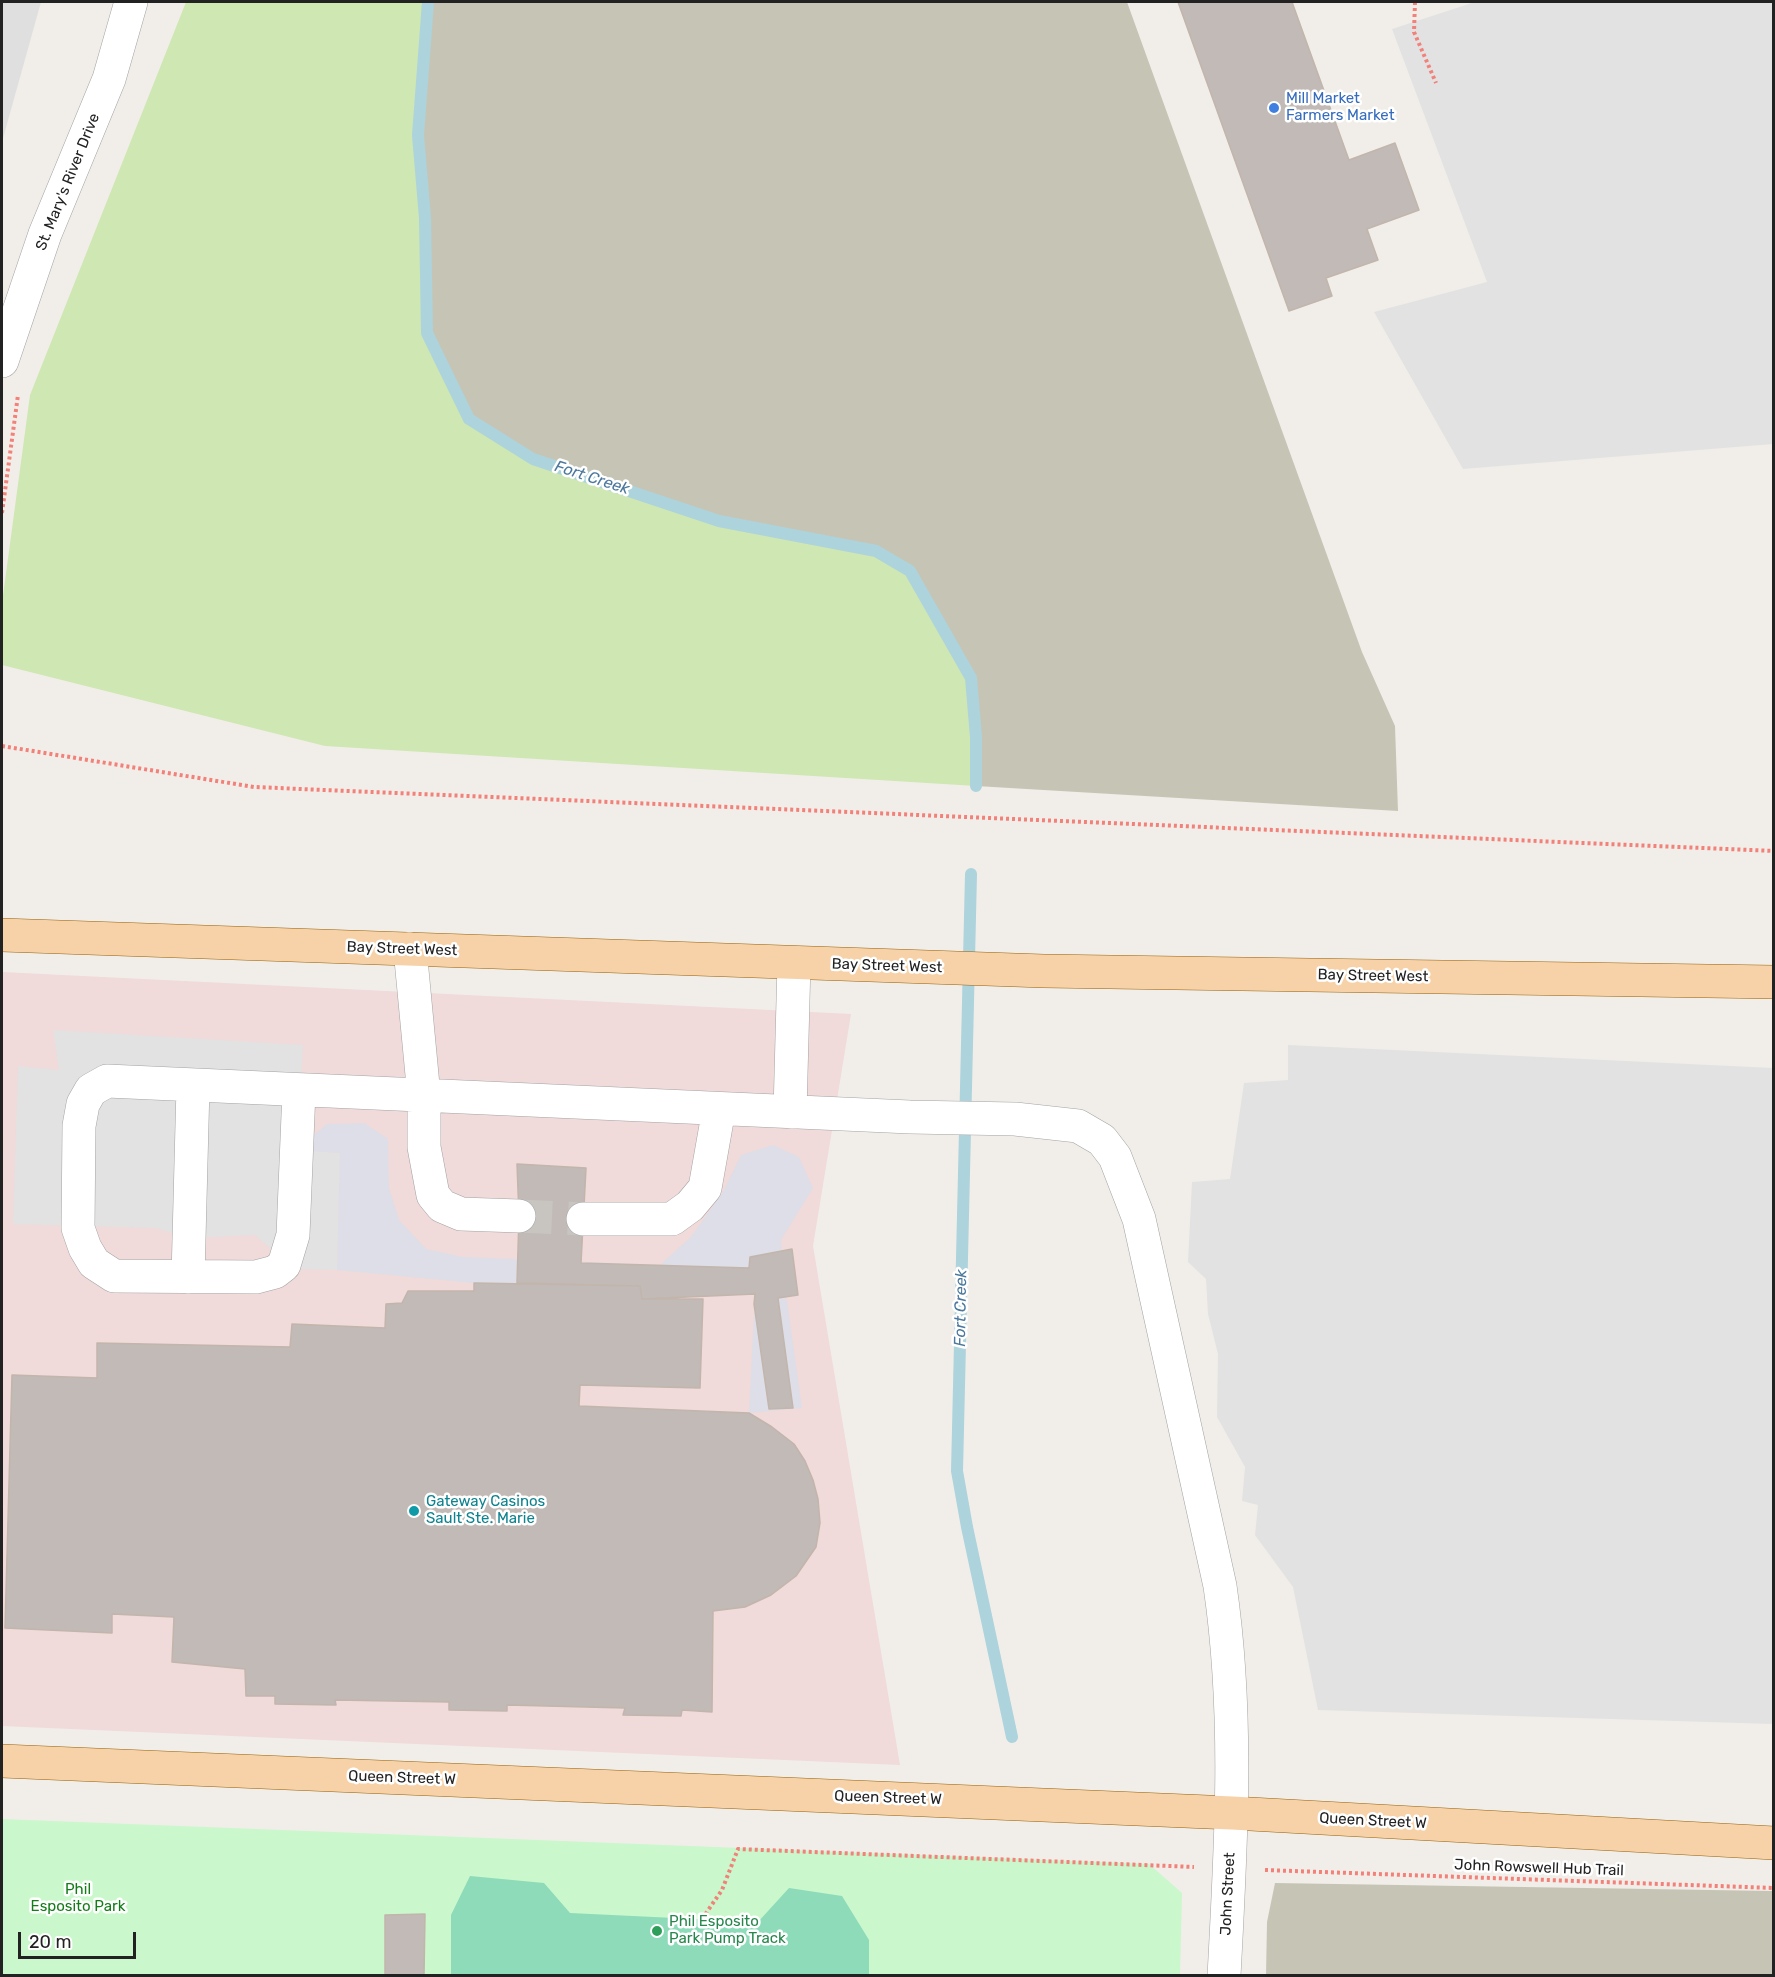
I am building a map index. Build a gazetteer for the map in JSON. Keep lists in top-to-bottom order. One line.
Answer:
{"streets":{"main road":["Bay Street West","Queen Street W"],"street":["St. Mary's River Drive","John Street"],"path":["John Rowswell Hub Trail"]},"crossings":[["Queen Street W","John Street"]],"water":["Fort Creek"],"parks":["Phil Esposito Park"],"places":["Mill Market Farmers Market","Gateway Casinos Sault Ste. Marie","Phil Esposito Park Pump Track"],"scale_bar":"20 m"}
